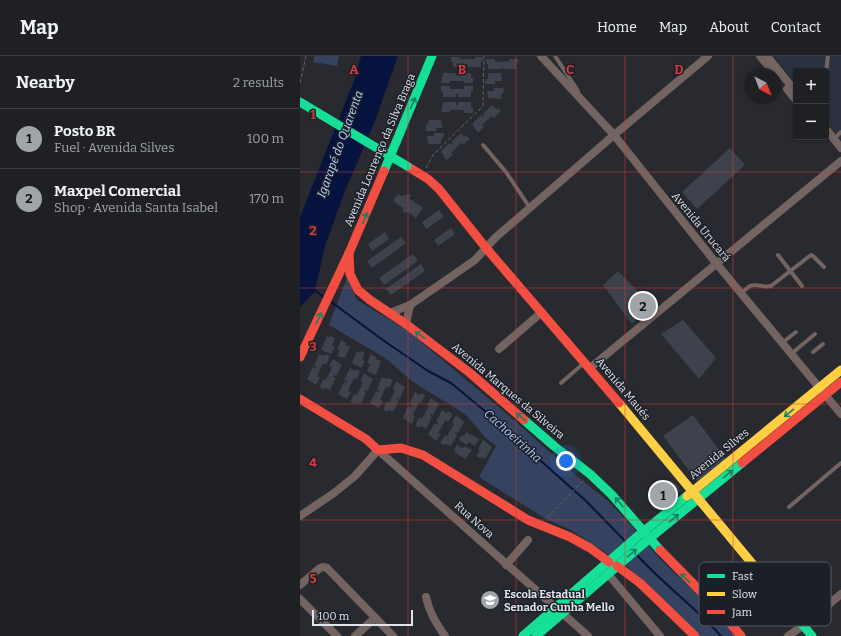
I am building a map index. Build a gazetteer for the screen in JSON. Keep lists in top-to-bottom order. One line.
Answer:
{"streets":{"street":["Avenida Lourenço da Silva Braga","Avenida Urucará","Avenida Maués","Avenida Marques da Silveira","Avenida Silves","Rua Nova"]},"crossings":[["Avenida Lourenço da Silva Braga","Avenida Marques da Silveira"],["Avenida Urucará","Avenida Silves"],["Avenida Maués","Avenida Silves"],["Avenida Marques da Silveira","Avenida Silves"],["Avenida Silves","Rua Nova"]],"one_way":["Avenida Lourenço da Silva Braga"],"water":["Igarapé do Quarenta","Cachoeirinha"],"places":{"school or university":["Escola Estadual Senador Cunha Mello"]},"legend":["Fast","Slow","Jam"],"scale_bar":"100 m","north":"bottom right","page":{"header":"Map","nav":["Home","Map","About","Contact"],"heading":["Nearby","2 results"],"map_buttons":["+","−"],"list":[{"mark":"1","name":"Posto BR","note":"Fuel · Avenida Silves","value":"100 m"},{"mark":"2","name":"Maxpel Comercial","note":"Shop · Avenida Santa Isabel","value":"170 m"}],"pins":["2","1"],"scale":"100 m"},"grid":{"columns":["A","B","C","D"],"rows":["1","2","3","4","5"]}}
